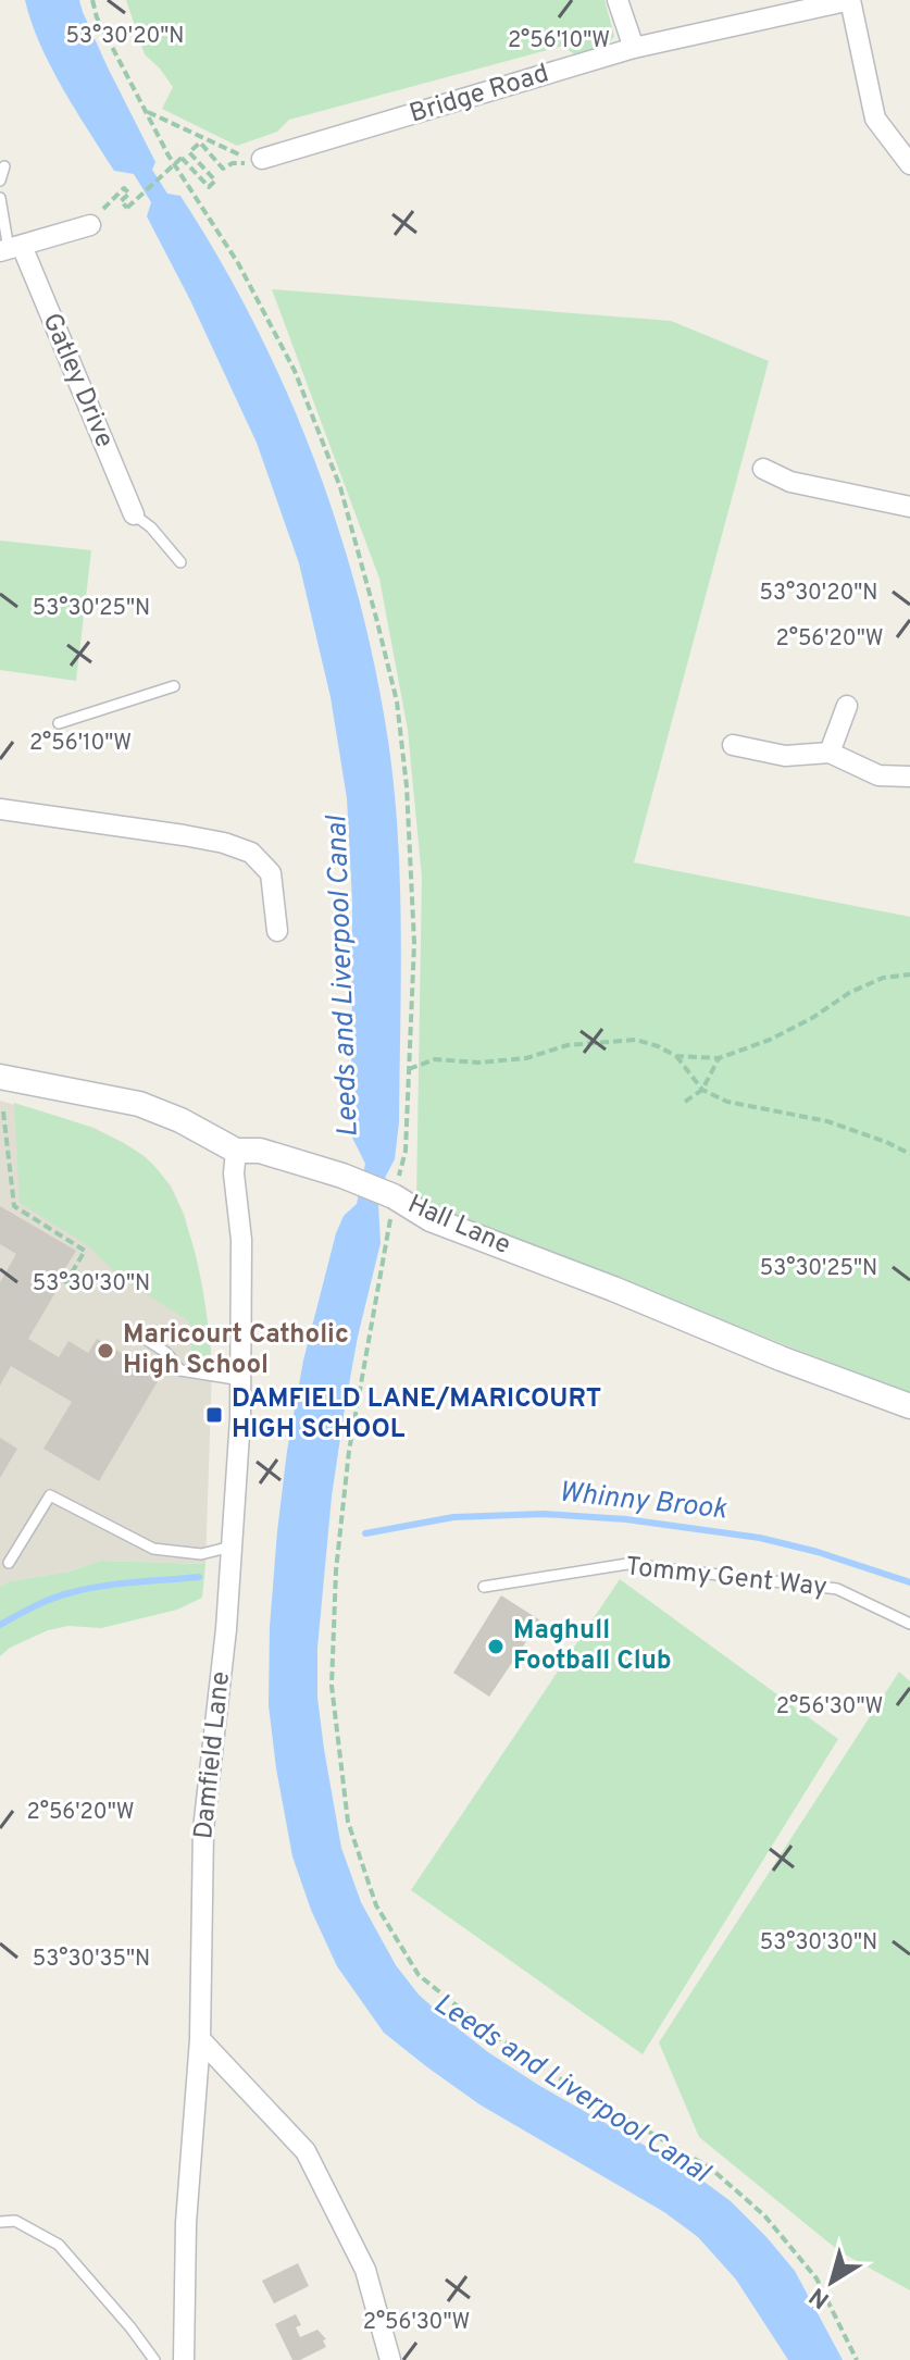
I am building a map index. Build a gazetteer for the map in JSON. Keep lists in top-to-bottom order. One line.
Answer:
{"streets":{"street":["Bridge Road","Gatley Drive","Hall Lane","Damfield Lane"],"lane":["Tommy Gent Way"]},"crossings":[["Hall Lane","Damfield Lane"]],"water":["Leeds and Liverpool Canal","Whinny Brook"],"places":{"other":["Maricourt Catholic High School","Maghull Football Club"],"transit":["DAMFIELD LANE/MARICOURT HIGH SCHOOL"]},"north":"bottom left","coordinates":["53°30'20\"N","2°56'10\"W","53°30'25\"N","2°56'20\"W","53°30'30\"N","2°56'30\"W","53°30'35\"N"]}
